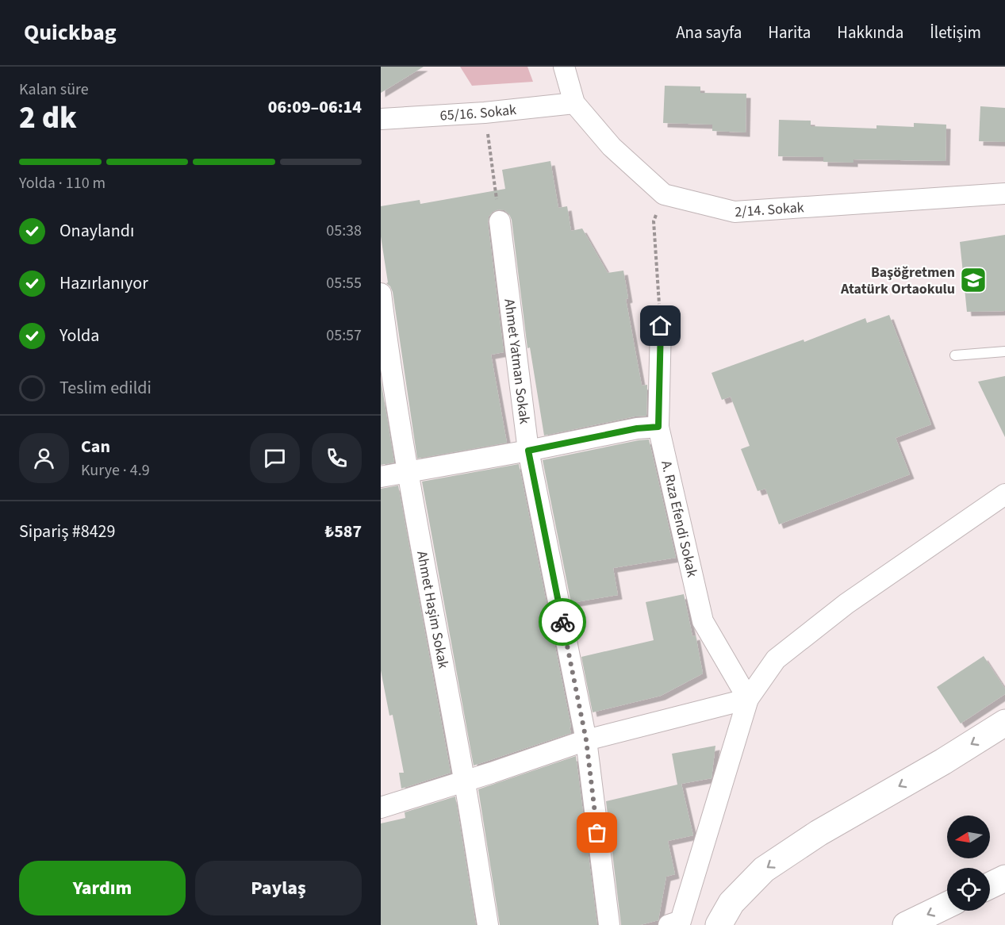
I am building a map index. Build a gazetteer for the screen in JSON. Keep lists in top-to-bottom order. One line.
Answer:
{"streets":{"street":["65/16. Sokak","2/14. Sokak","Ahmet Yatman Sokak","A. Rıza Efendi Sokak","Ahmet Haşim Sokak"]},"crossings":[["65/16. Sokak","2/14. Sokak"]],"places":{"school or university":["Başöğretmen Atatürk Ortaokulu"]},"north":"left","page":{"header":"Quickbag","nav":["Ana sayfa","Harita","Hakkında","İletişim"],"heading":["2 dk","Kalan süre","06:09–06:14"],"panel":["Can","Kurye · 4.9","Sipariş #8429","₺587"],"bar":"Yolda · 110 m","list":[["Onaylandı","05:38"],["Hazırlanıyor","05:55"],["Yolda","05:57"],"Teslim edildi"],"buttons":["Yardım","Paylaş"]}}
